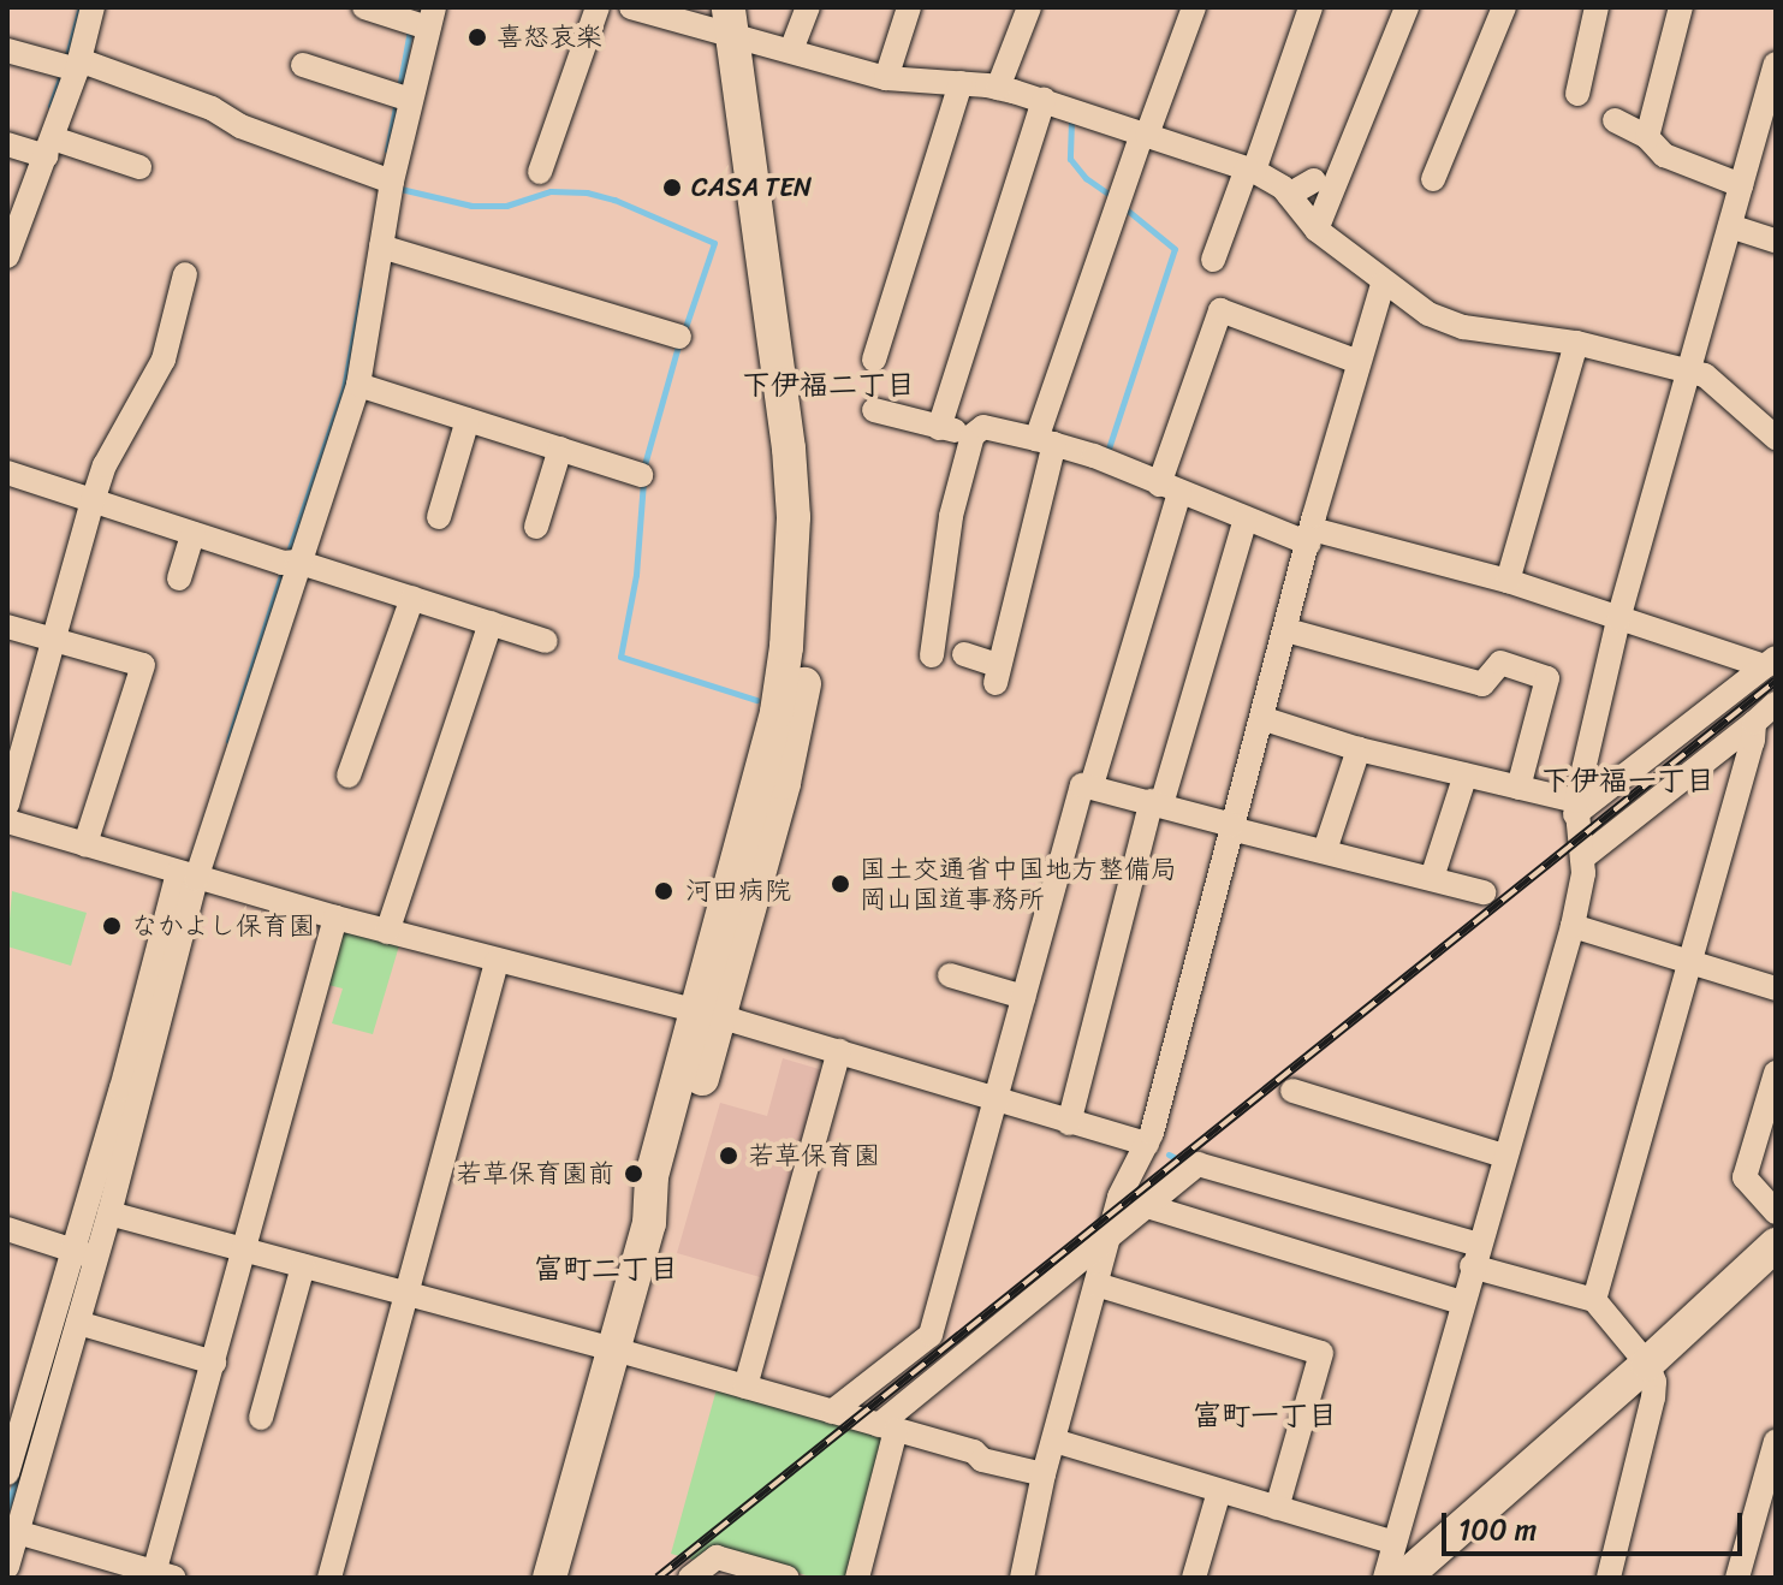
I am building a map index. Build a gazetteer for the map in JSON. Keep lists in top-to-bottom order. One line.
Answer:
{"districts":["下伊福二丁目","下伊福一丁目","富町二丁目","富町一丁目"],"places":["喜怒哀楽","CASA TEN","国土交通省中国地方整備局 岡山国道事務所","河田病院","なかよし保育園","若草保育園","若草保育園前"],"scale_bar":"100 m"}
